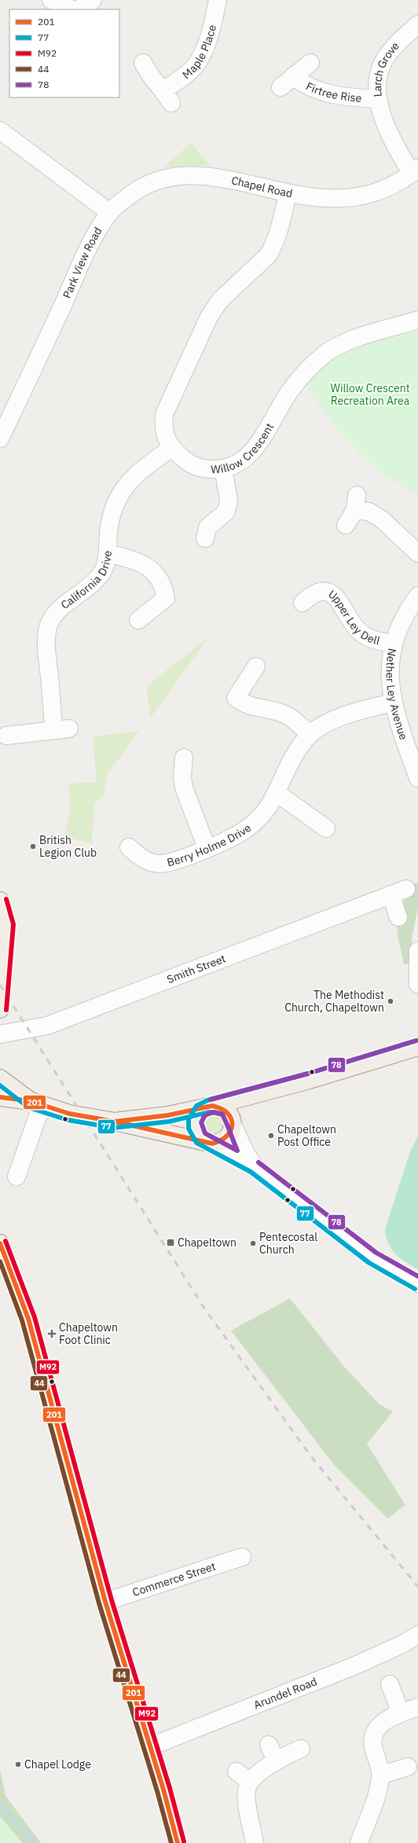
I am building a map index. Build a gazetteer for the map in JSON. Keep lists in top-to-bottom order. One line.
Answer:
{"streets":{"street":["Maple Place","Larch Grove","Firtree Rise","Chapel Road","Park View Road","Willow Crescent","California Drive","Upper Ley Dell","Nether Ley Avenue","Berry Holme Drive","Smith Street","Commerce Street","Arundel Road"]},"crossings":[["Larch Grove","Firtree Rise"],["Larch Grove","Chapel Road"],["Chapel Road","Park View Road"],["Chapel Road","Willow Crescent"],["Willow Crescent","California Drive"],["Upper Ley Dell","Nether Ley Avenue"],["Nether Ley Avenue","Berry Holme Drive"]],"parks":["Willow Crescent Recreation Area"],"places":{"other":["British Legion Club","The Methodist Church, Chapeltown","Chapeltown Post Office","Pentecostal Church","Chapel Lodge"],"transit":["Chapeltown"],"health":["Chapeltown Foot Clinic"]},"lines":["transit line M92","transit line 77","transit line 78","transit line 201","transit line 44"],"legend":["201","77","M92","44","78"]}
